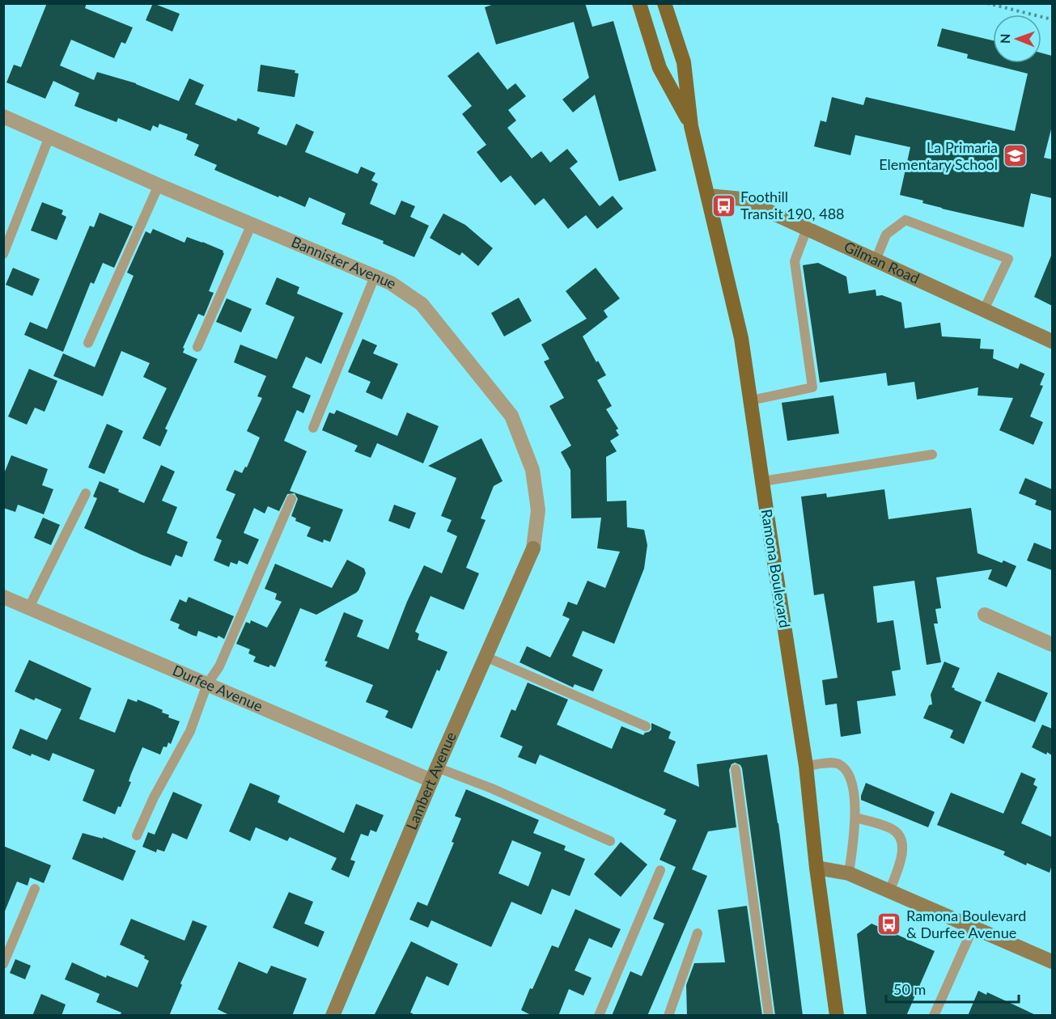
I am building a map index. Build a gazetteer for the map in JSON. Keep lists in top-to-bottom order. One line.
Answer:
{"streets":{"main road":["Ramona Boulevard"],"street":["Gilman Road","Bannister Avenue","Durfee Avenue","Lambert Avenue"]},"crossings":[["Gilman Road","Ramona Boulevard"],["Bannister Avenue","Lambert Avenue"],["Durfee Avenue","Lambert Avenue"]],"places":{"school or university":["La Primaria Elementary School"],"bus stop":["Foothill Transit 190, 488","Ramona Boulevard & Durfee Avenue"]},"scale_bar":"50 m","north":"left"}
